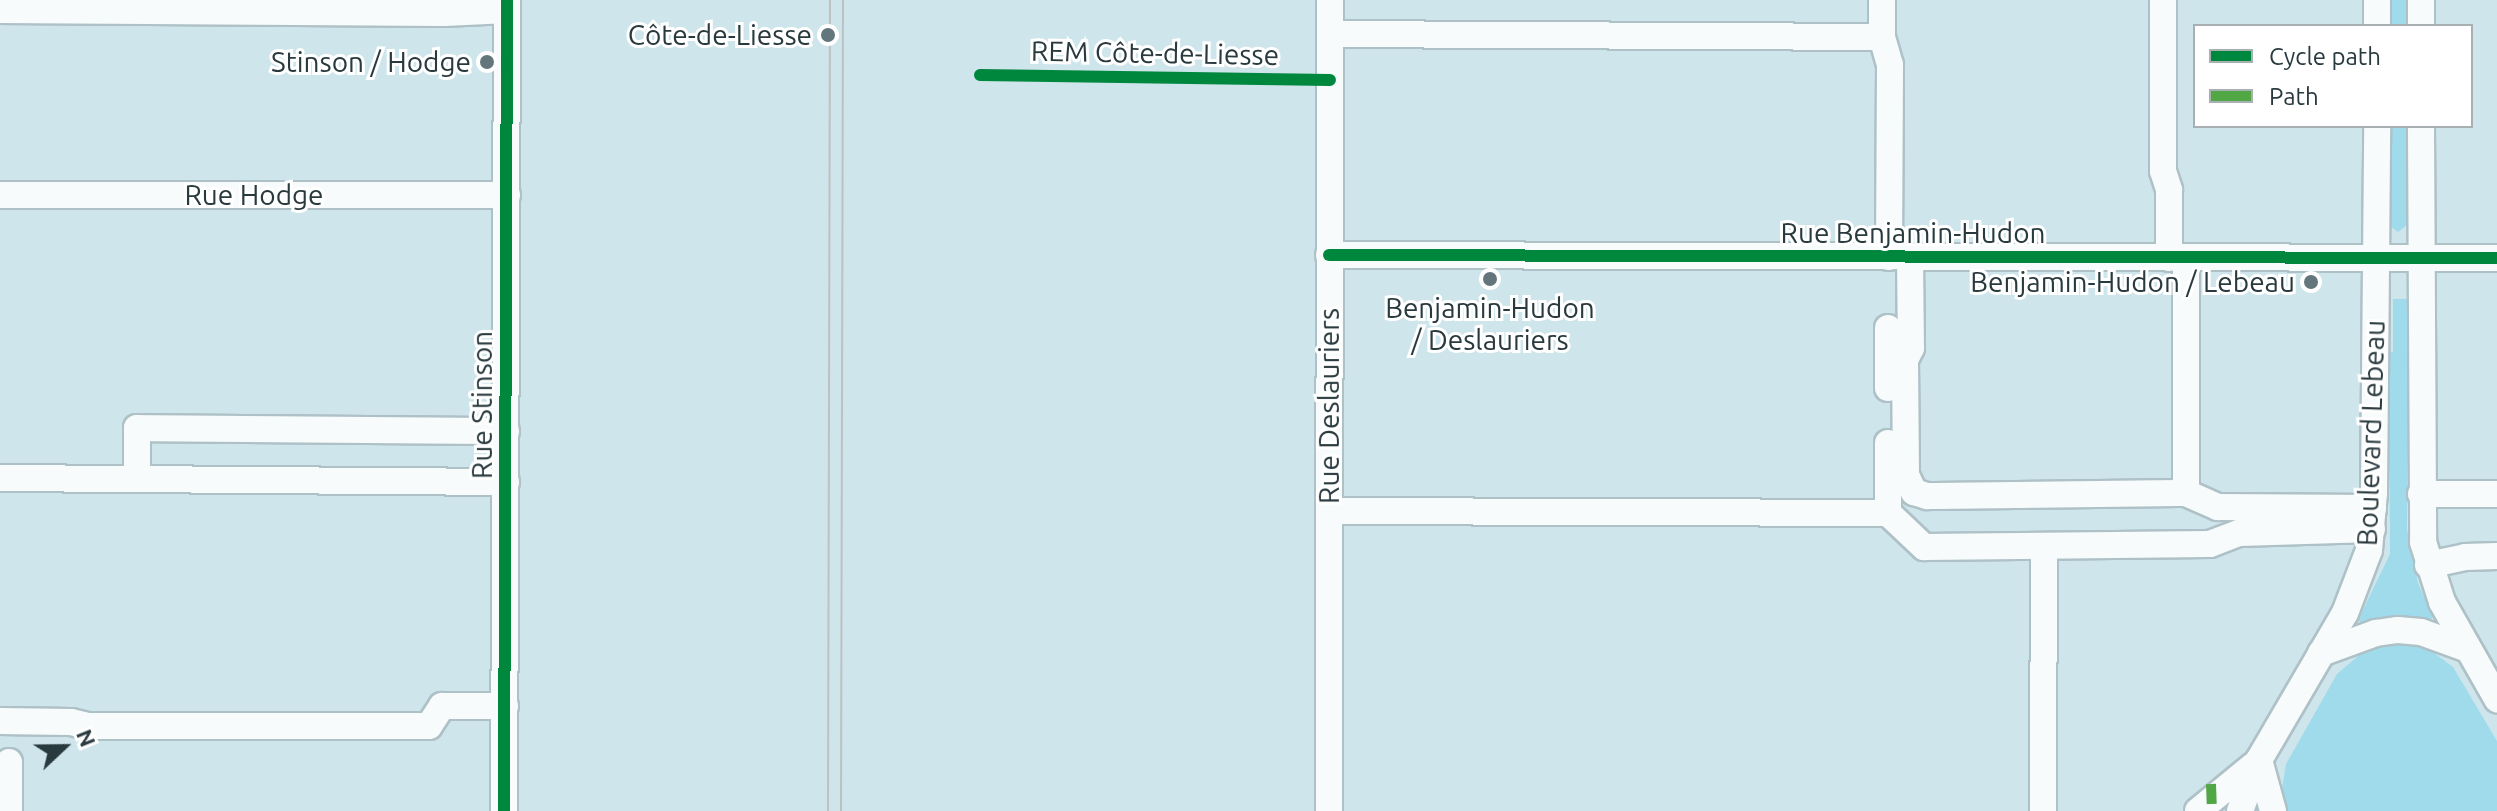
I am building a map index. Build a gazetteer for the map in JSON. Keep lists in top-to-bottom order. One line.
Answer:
{"streets":{"street":["Rue Hodge","Rue Benjamin-Hudon","Rue Stinson","Rue Deslauriers","Boulevard Lebeau"],"cycle path":["REM Côte-de-Liesse"]},"crossings":[["Rue Hodge","Rue Stinson"],["Rue Benjamin-Hudon","Rue Deslauriers"],["Rue Benjamin-Hudon","Boulevard Lebeau"]],"places":["Côte-de-Liesse","Stinson / Hodge","Benjamin-Hudon / Deslauriers","Benjamin-Hudon / Lebeau"],"legend":["Cycle path","Path"],"north":"right"}
